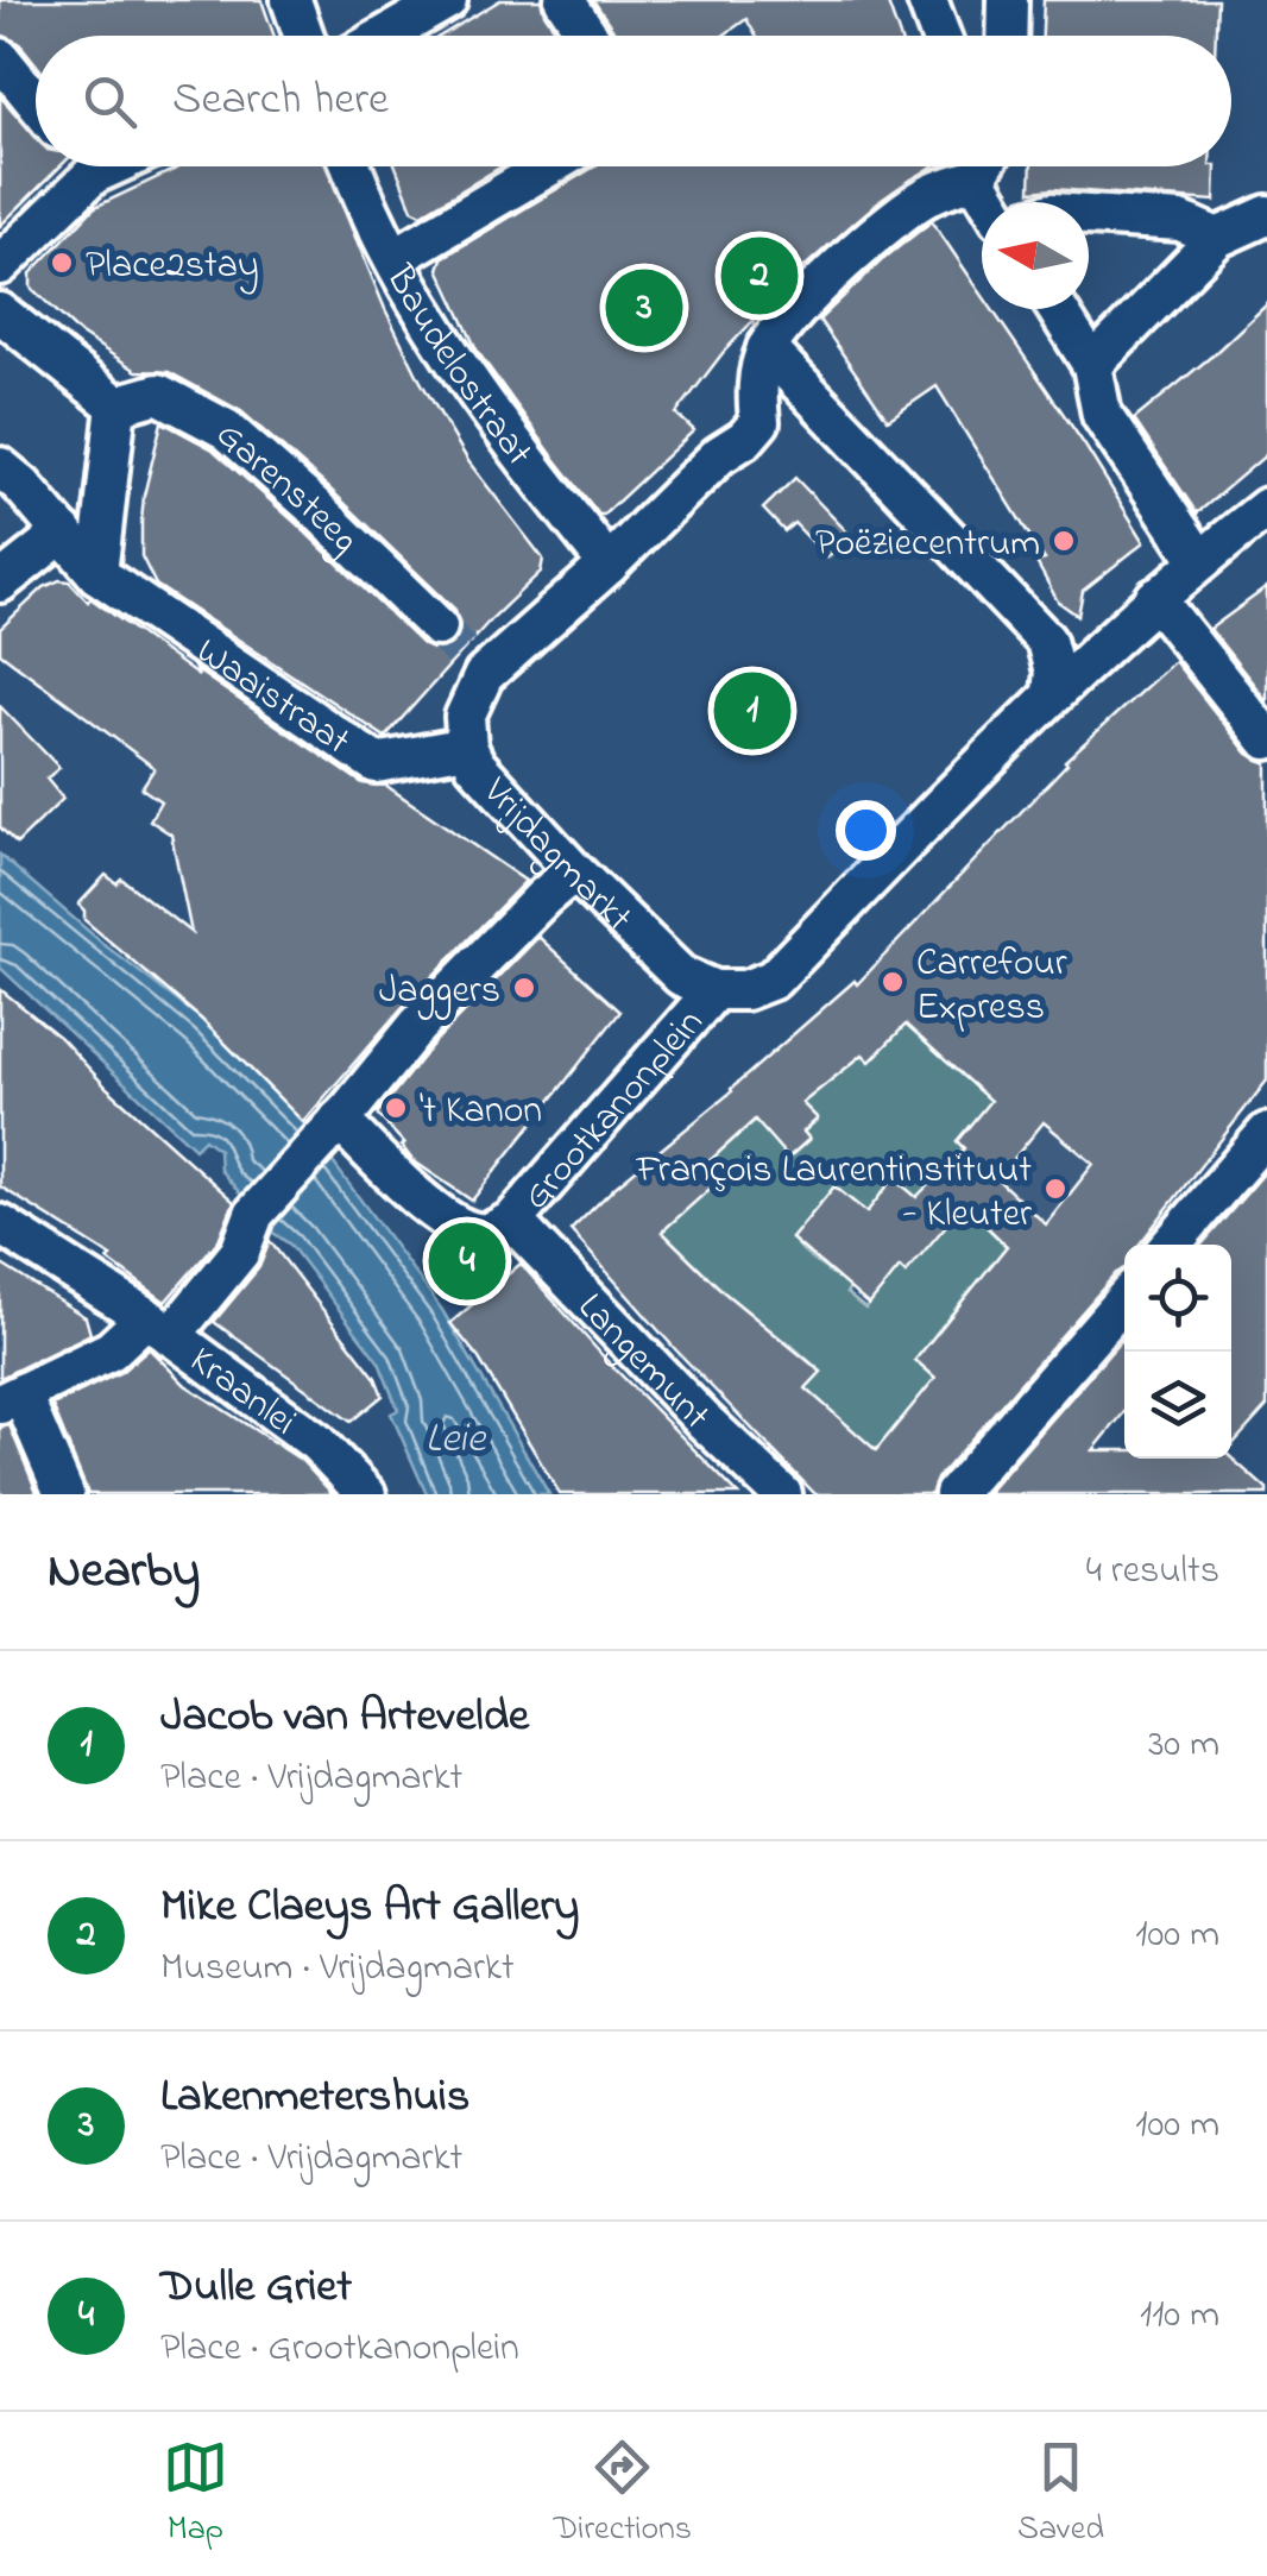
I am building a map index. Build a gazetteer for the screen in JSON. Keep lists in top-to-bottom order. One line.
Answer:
{"streets":{"street":["Baudelostraat","Garensteeg","Waaistraat","Vrijdagmarkt","Grootkanonplein","Langemunt","Kraanlei"]},"crossings":[["Garensteeg","Vrijdagmarkt"],["Waaistraat","Vrijdagmarkt"],["Vrijdagmarkt","Grootkanonplein"],["Grootkanonplein","Langemunt"]],"water":["Leie"],"places":["Place2stay","Poëziecentrum","Carrefour Express","Jaggers","'t Kanon","François Laurentinstituut - Kleuter"],"north":"left","page":{"search":"Search here","pins":["2","3","1","4"],"heading":["Nearby","4 results"],"list":[{"mark":"1","name":"Jacob van Artevelde","note":"Place · Vrijdagmarkt","value":"30 m"},{"mark":"2","name":"Mike Claeys Art Gallery","note":"Museum · Vrijdagmarkt","value":"100 m"},{"mark":"3","name":"Lakenmetershuis","note":"Place · Vrijdagmarkt","value":"100 m"},{"mark":"4","name":"Dulle Griet","note":"Place · Grootkanonplein","value":"110 m"}],"nav":["Map","Directions","Saved"]}}
